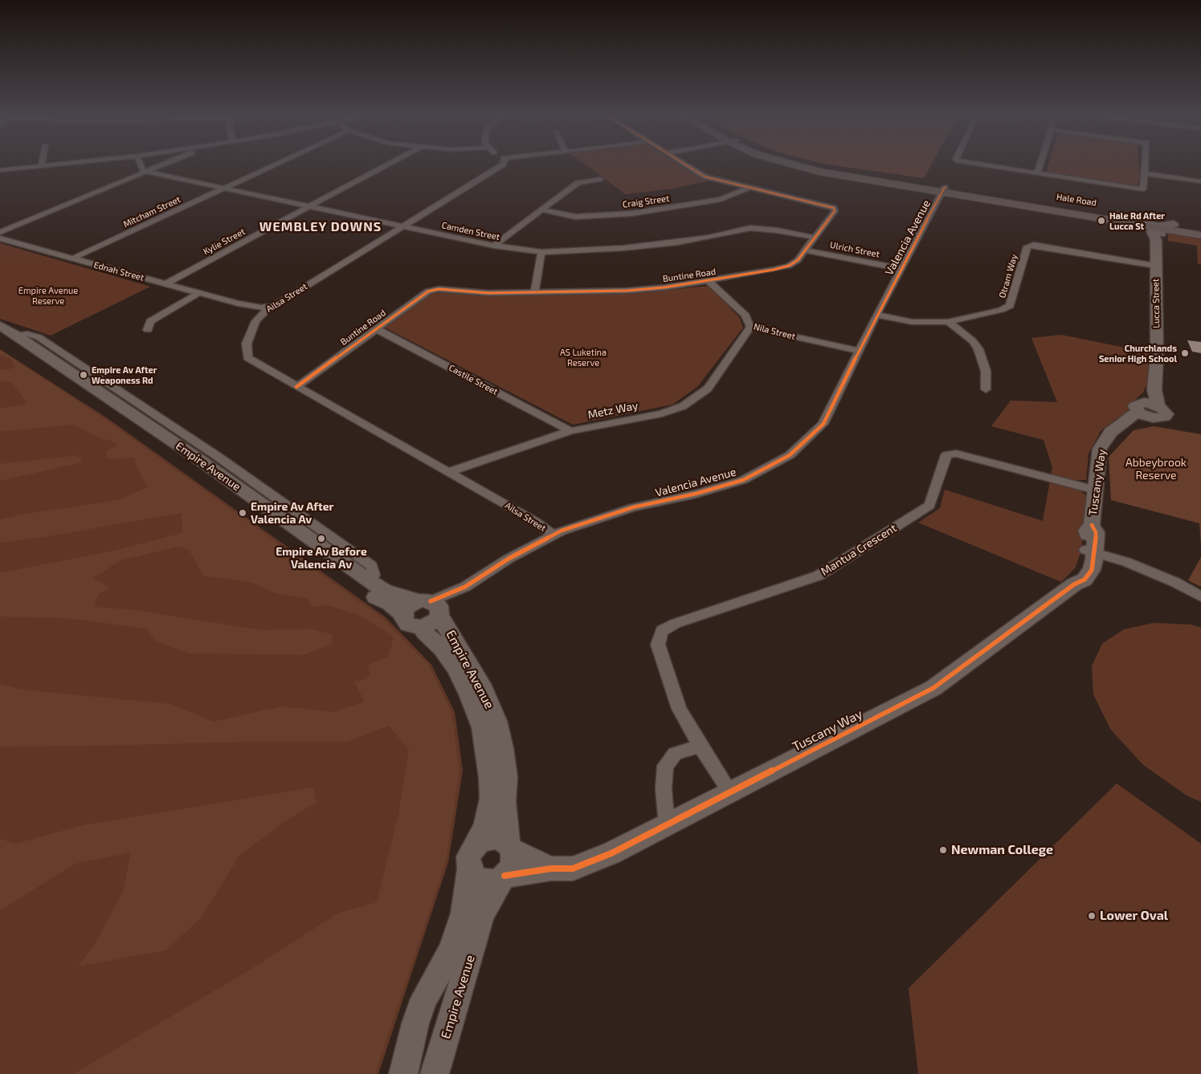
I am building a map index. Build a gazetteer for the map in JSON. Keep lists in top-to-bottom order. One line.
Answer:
{"streets":{"main road":["Hale Road","Lucca Street","Empire Avenue","Tuscany Way"],"street":["Craig Street","Mitcham Street","Camden Street","Valencia Avenue","Kylie Street","Ulrich Street","Ednah Street","Buntine Road","Otram Way","Ailsa Street","Nila Street","Castile Street","Metz Way","Mantua Crescent"]},"crossings":[["Hale Road","Valencia Avenue"],["Hale Road","Lucca Street"],["Craig Street","Buntine Road"],["Mitcham Street","Camden Street"],["Mitcham Street","Ednah Street"],["Camden Street","Kylie Street"],["Camden Street","Buntine Road"],["Camden Street","Ailsa Street"],["Valencia Avenue","Ulrich Street"],["Valencia Avenue","Otram Way"],["Valencia Avenue","Ailsa Street"],["Valencia Avenue","Nila Street"],["Valencia Avenue","Empire Avenue"],["Kylie Street","Ednah Street"],["Ulrich Street","Buntine Road"],["Ednah Street","Ailsa Street"],["Buntine Road","Ailsa Street"],["Buntine Road","Nila Street"],["Buntine Road","Castile Street"],["Otram Way","Lucca Street"],["Ailsa Street","Metz Way"],["Nila Street","Metz Way"],["Castile Street","Metz Way"],["Empire Avenue","Tuscany Way"],["Tuscany Way","Mantua Crescent"]],"districts":["WEMBLEY DOWNS"],"parks":["Empire Avenue Reserve","AS Luketina Reserve","Abbeybrook Reserve"],"places":["Hale Rd After Lucca St","Churchlands Senior High School","Empire Av After Weaponess Rd","Empire Av After Valencia Av","Empire Av Before Valencia Av","Newman College","Lower Oval"]}
